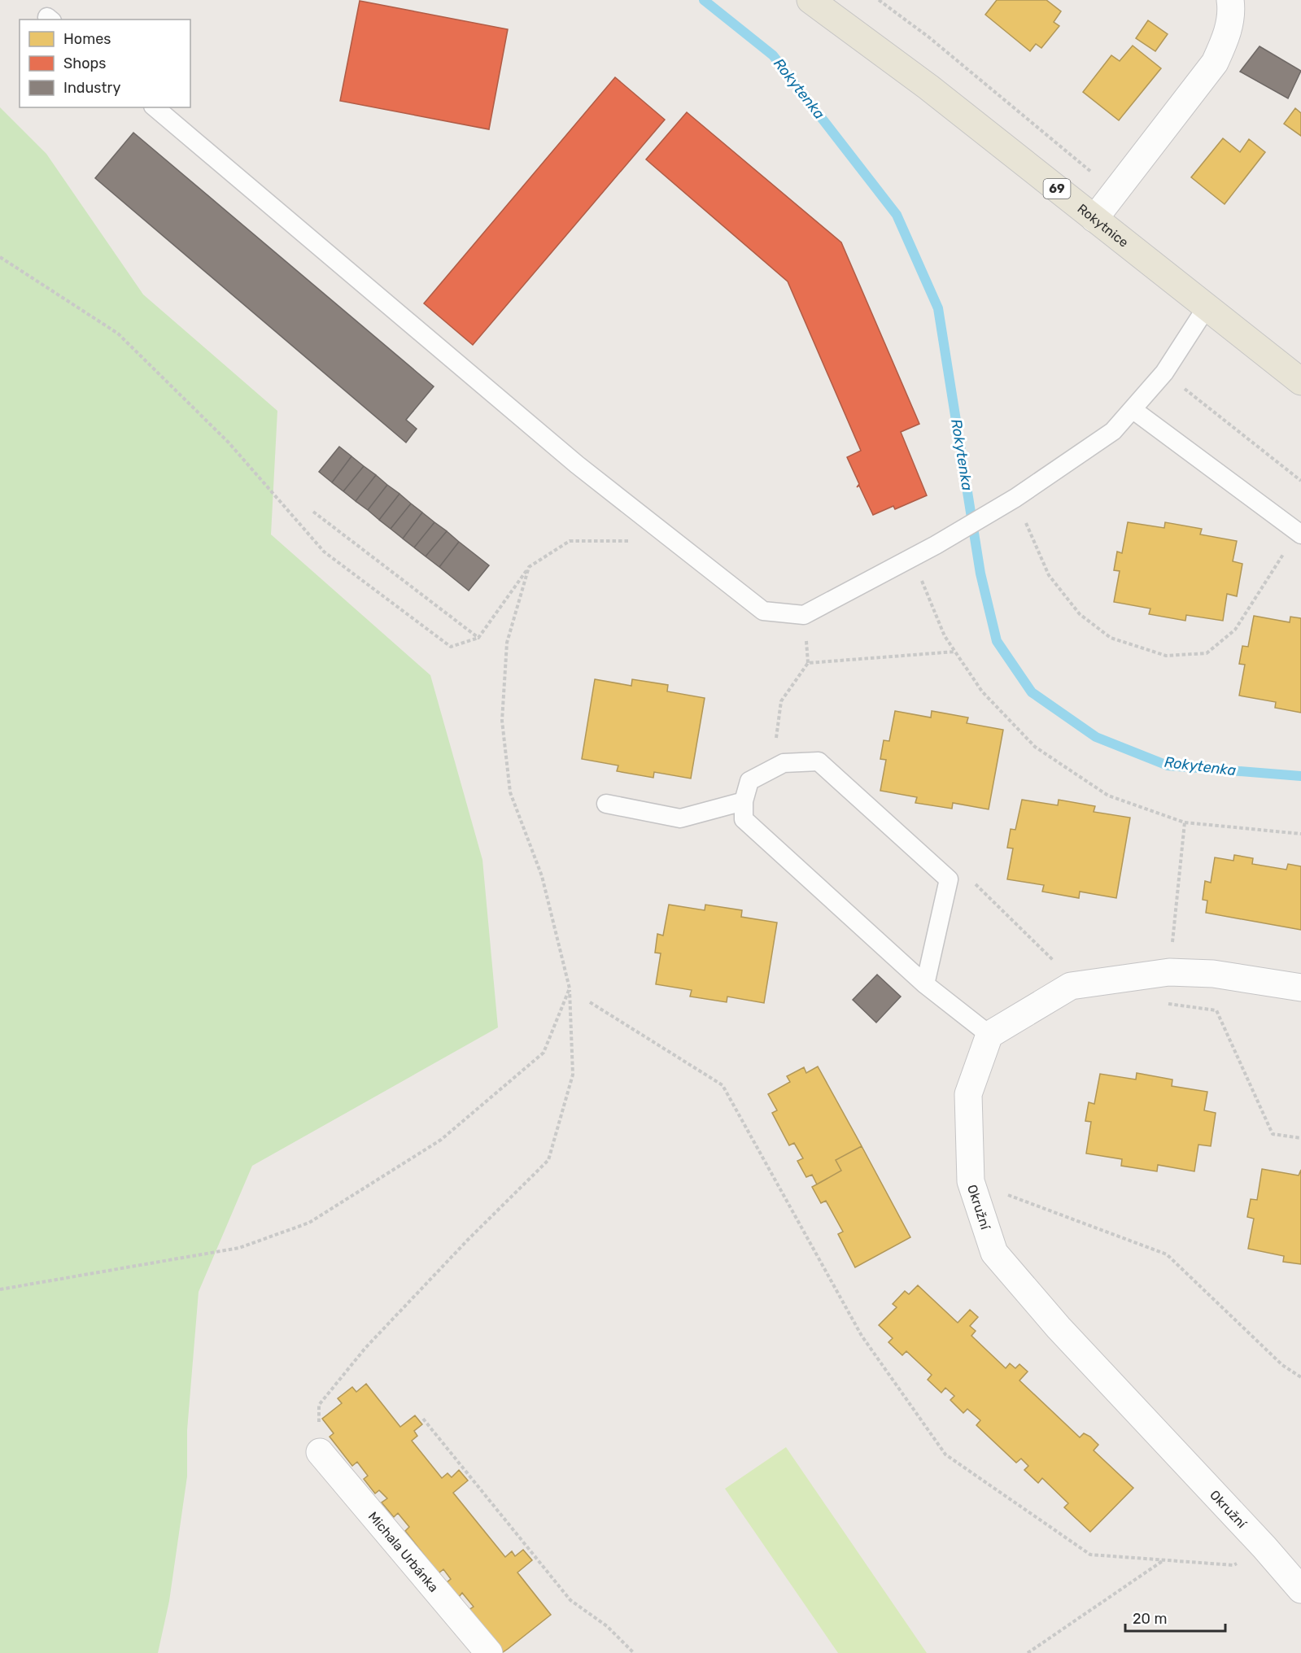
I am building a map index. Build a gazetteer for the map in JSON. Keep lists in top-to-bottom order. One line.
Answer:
{"streets":{"main road":["69","Rokytnice"],"street":["Okružní","Michala Urbánka"]},"water":["Rokytenka"],"legend":["Homes","Shops","Industry"],"scale_bar":"20 m"}
